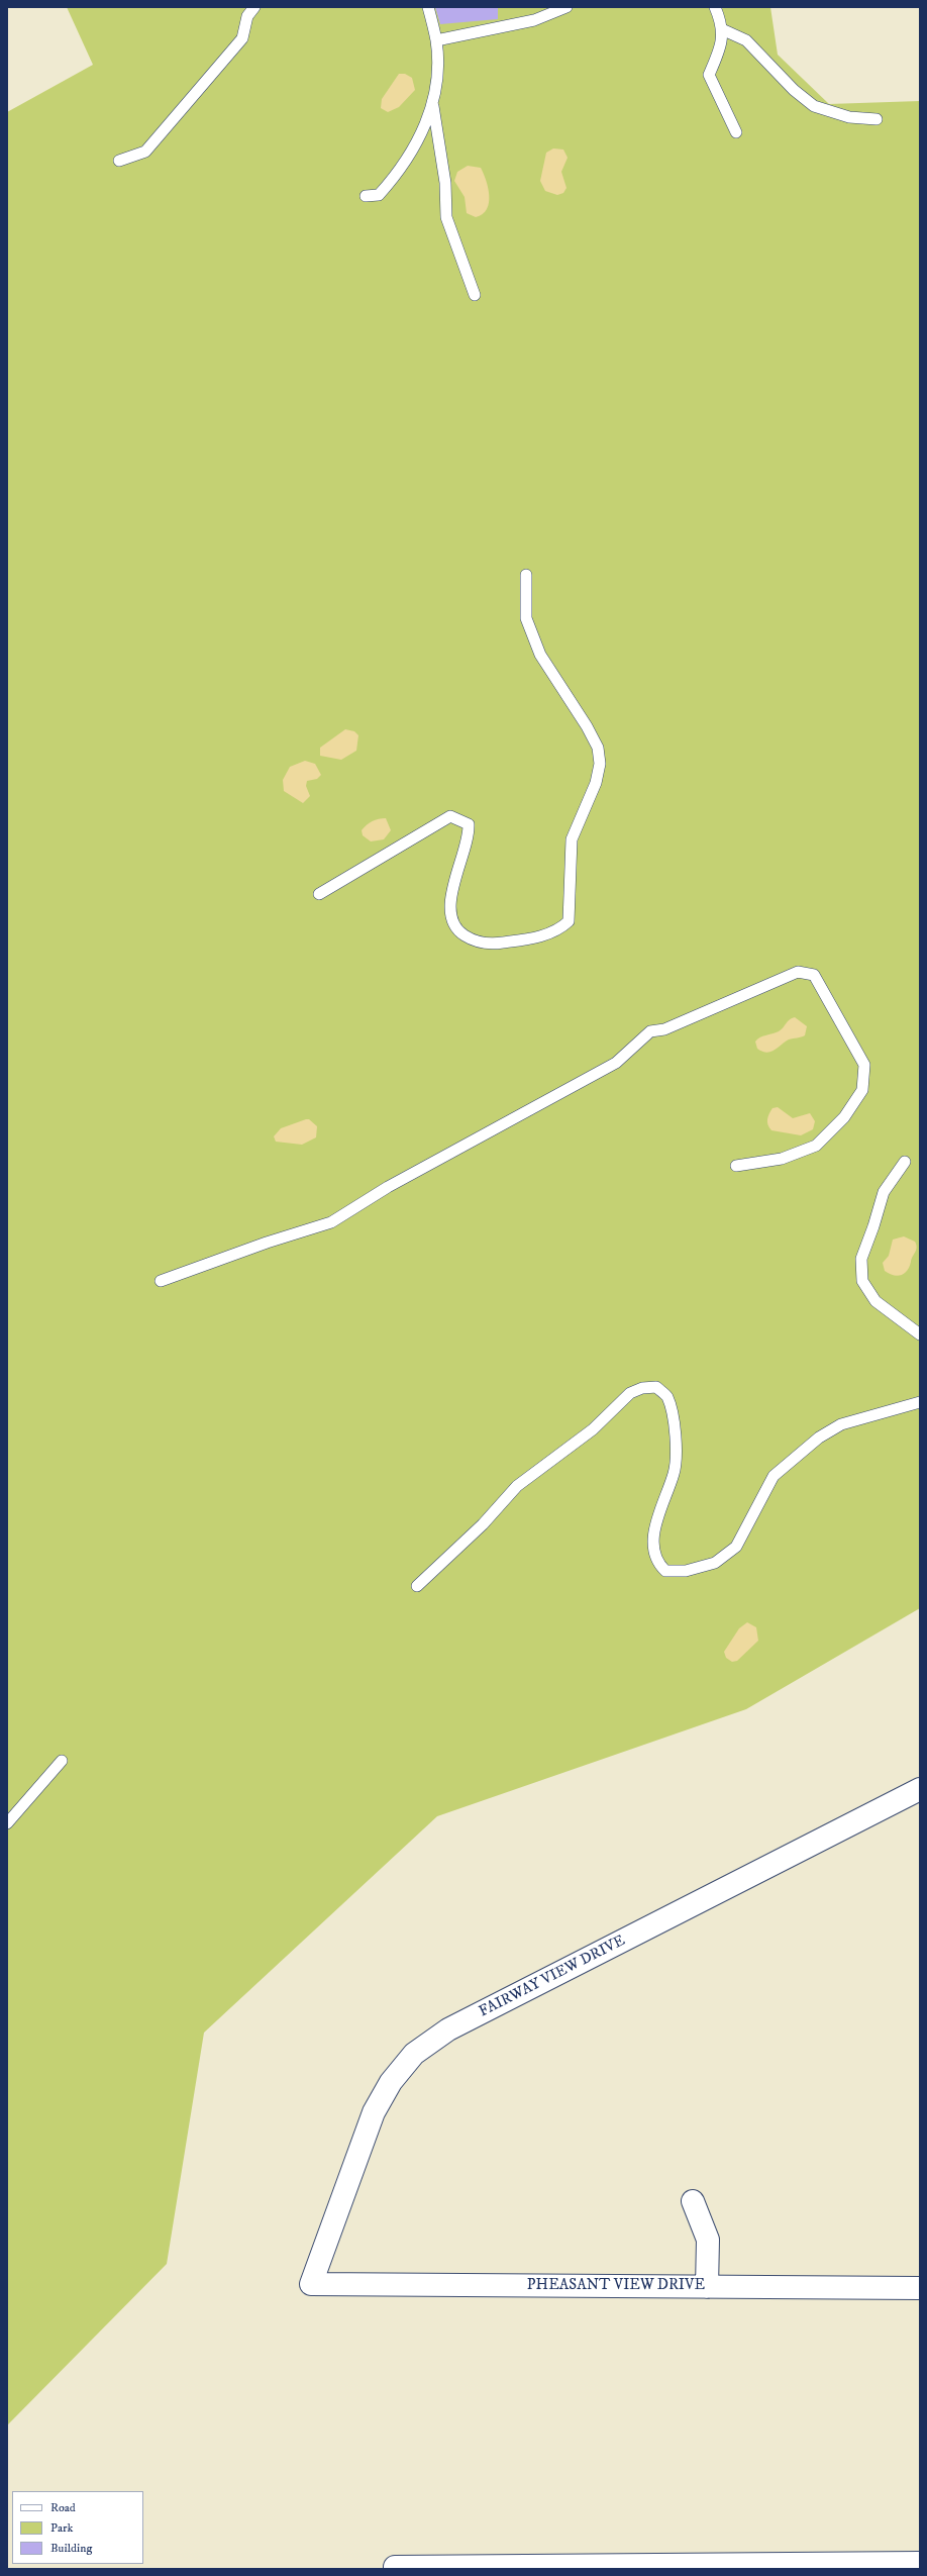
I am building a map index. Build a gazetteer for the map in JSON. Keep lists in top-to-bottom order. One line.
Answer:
{"streets":{"street":["FAIRWAY VIEW DRIVE","PHEASANT VIEW DRIVE"]},"crossings":[["FAIRWAY VIEW DRIVE","PHEASANT VIEW DRIVE"]],"legend":["Road","Park","Building"]}
